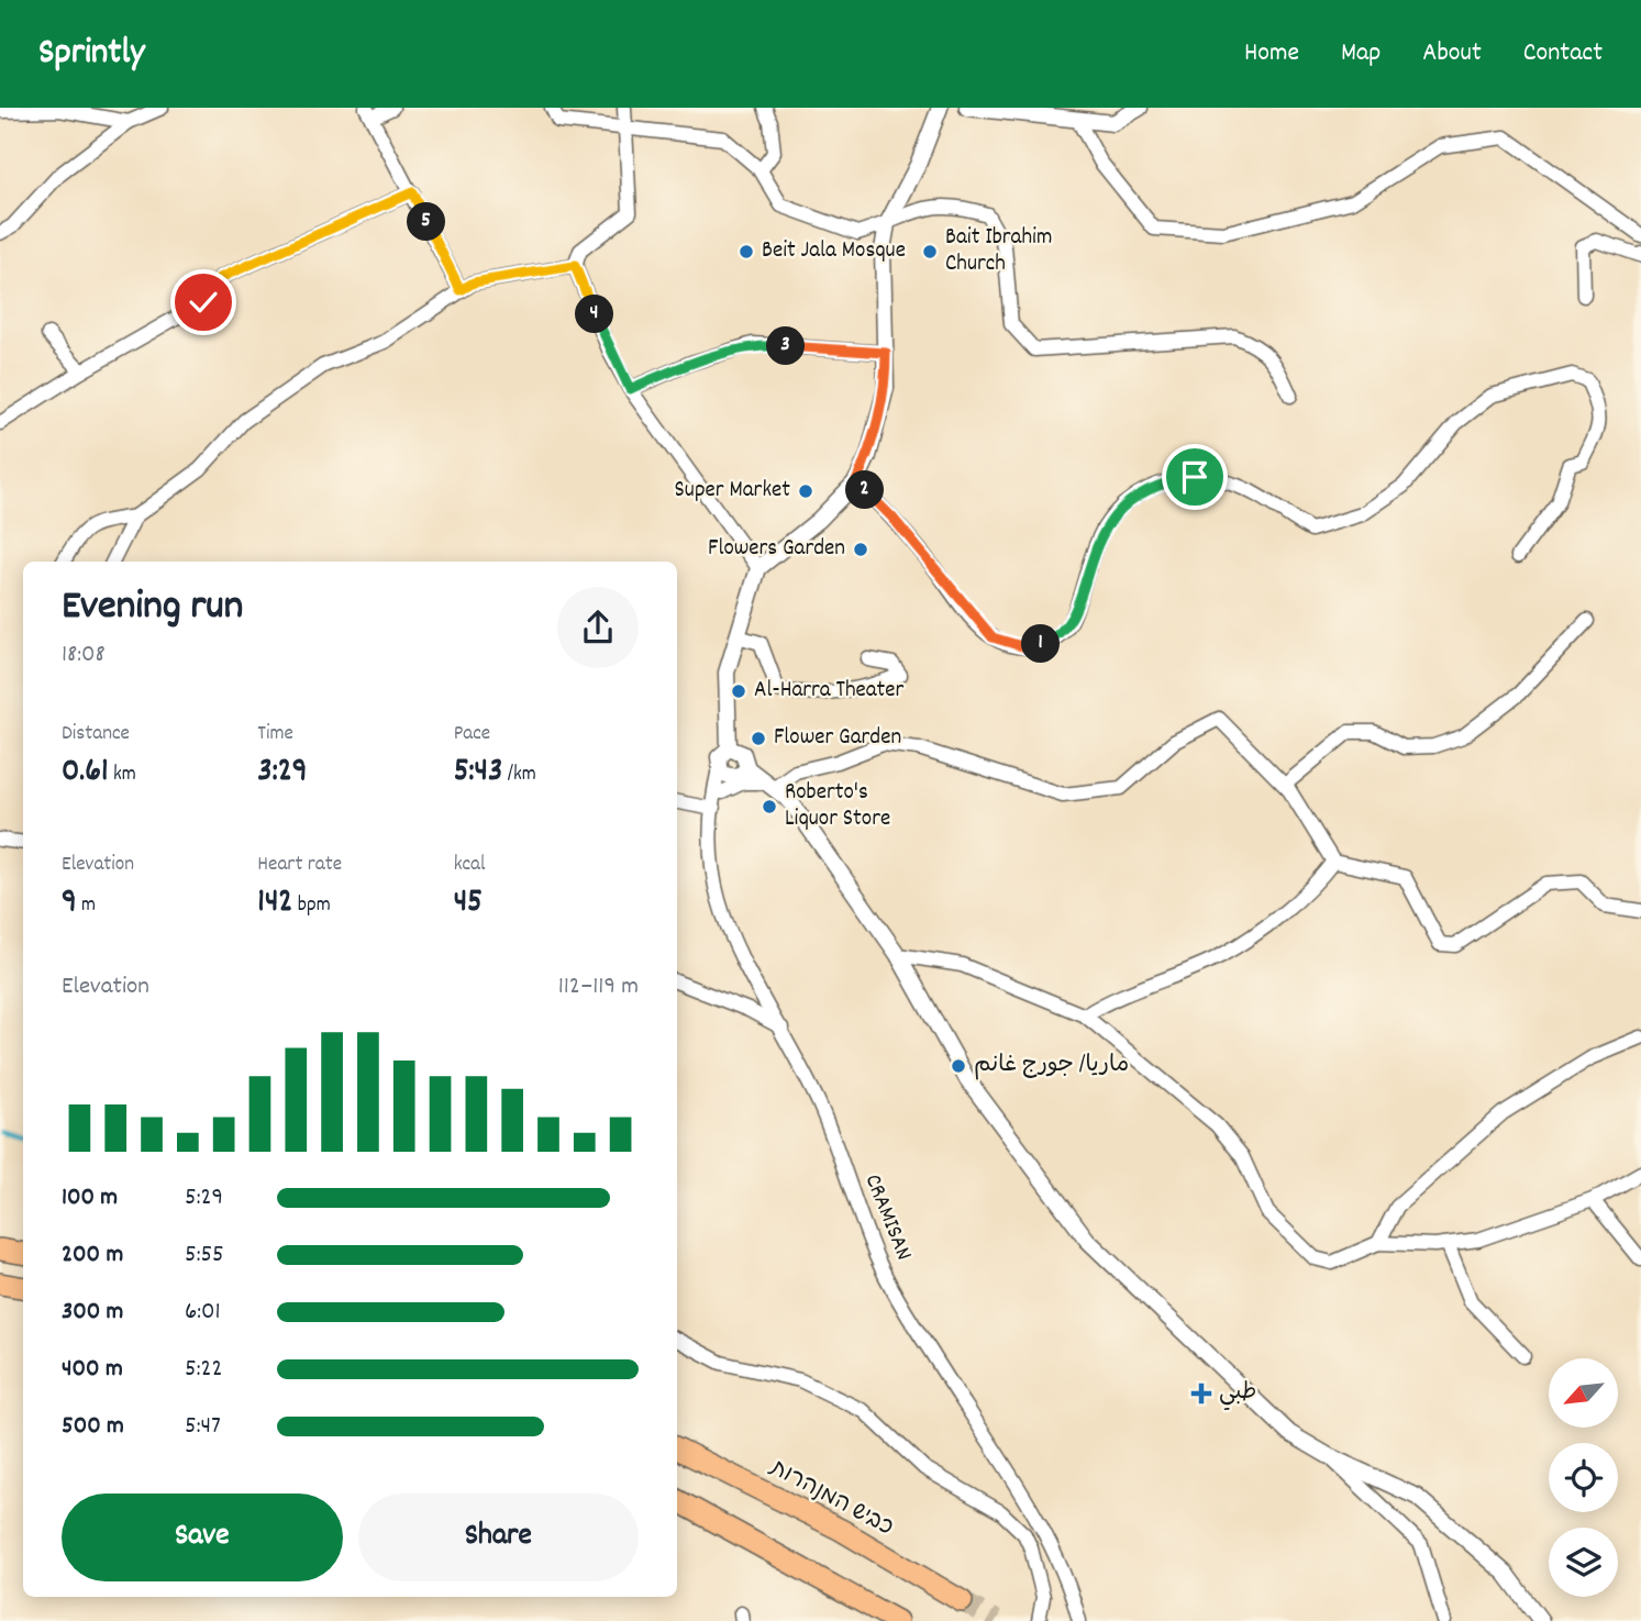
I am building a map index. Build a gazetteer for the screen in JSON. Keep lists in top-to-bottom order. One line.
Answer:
{"streets":{"highway":["כביש המנהרות"],"street":["CRAMISAN"]},"places":{"other":["Beit Jala Mosque","Bait Ibrahim Church","Super Market","Flowers Garden","Al-Harra Theater","Flower Garden","Roberto's Liquor Store","ماريا/ جورج غانم"],"health":["طبي"]},"north":"bottom left","page":{"header":"Sprintly","nav":["Home","Map","About","Contact"],"pins":["5","4","3","2","1"],"heading":["Evening run","18:08"],"stats":[["Distance","0.61 km"],["Time","3:29"],["Pace","5:43 /km"],["Elevation","9 m"],["Heart rate","142 bpm"],["kcal","45"]],"chart":["Elevation","112–119 m"],"list":[{"name":"100 m","note":"5:29"},{"name":"200 m","note":"5:55"},{"name":"300 m","note":"6:01"},{"name":"400 m","note":"5:22"},{"name":"500 m","note":"5:47"}],"buttons":["Save","Share"]}}
